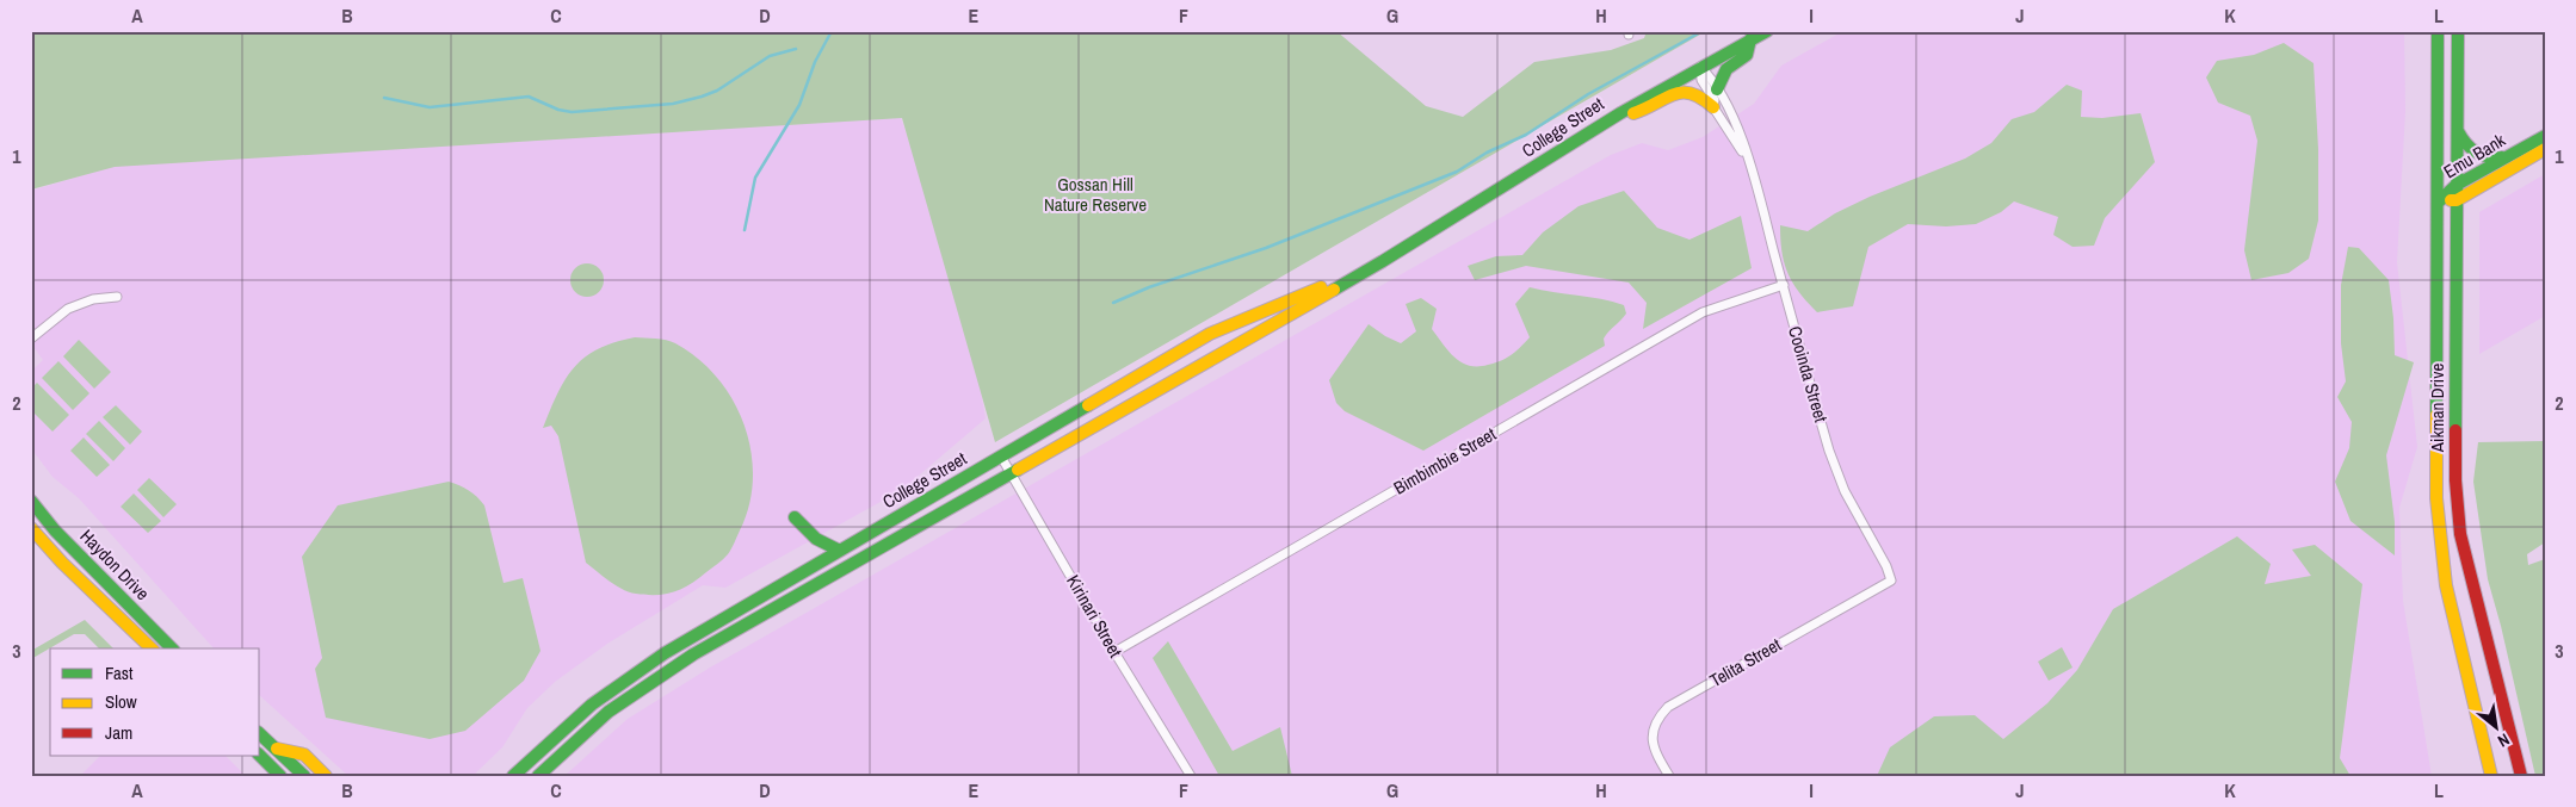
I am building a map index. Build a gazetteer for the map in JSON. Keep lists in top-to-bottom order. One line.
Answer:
{"streets":{"street":["College Street","Emu Bank","Cooinda Street","Aikman Drive","Bimbimbie Street","Haydon Drive","Kirinari Street","Telita Street"]},"crossings":[["College Street","Cooinda Street"],["College Street","Kirinari Street"],["Emu Bank","Aikman Drive"],["Cooinda Street","Bimbimbie Street"],["Cooinda Street","Telita Street"],["Bimbimbie Street","Kirinari Street"]],"parks":["Gossan Hill Nature Reserve"],"legend":["Fast","Slow","Jam"],"north":"bottom right","grid":{"columns":["A","B","C","D","E","F","G","H","I","J","K","L"],"rows":["1","2","3"]}}
